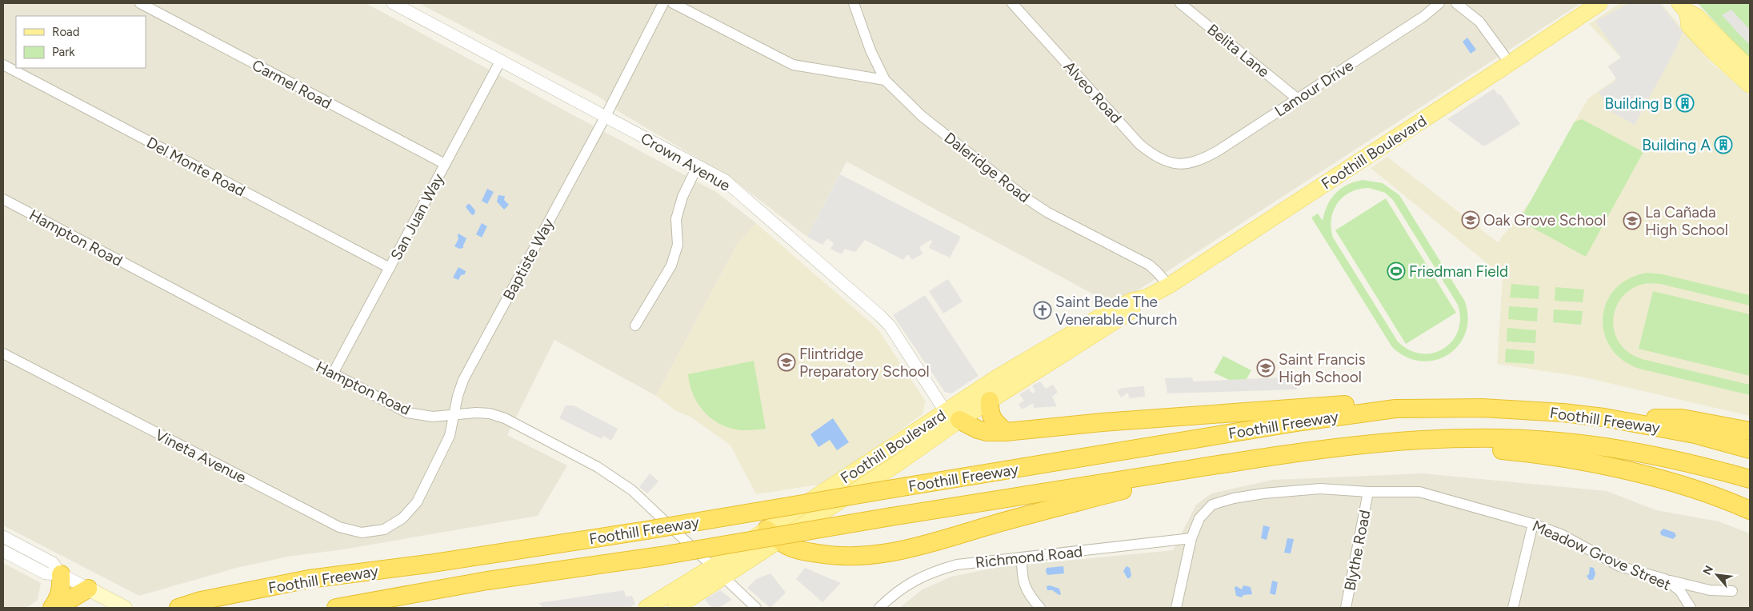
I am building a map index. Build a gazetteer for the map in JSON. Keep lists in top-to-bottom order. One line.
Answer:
{"streets":{"highway":["Foothill Freeway"],"main road":["Foothill Boulevard"],"street":["Belita Lane","Carmel Road","Lamour Drive","Alveo Road","Crown Avenue","Del Monte Road","Daleridge Road","San Juan Way","Hampton Road","Baptiste Way","Vineta Avenue","Blythe Road","Meadow Grove Street","Richmond Road"]},"crossings":[["Belita Lane","Lamour Drive"],["Carmel Road","San Juan Way"],["Lamour Drive","Alveo Road"],["Foothill Boulevard","Crown Avenue"],["Foothill Boulevard","Daleridge Road"],["Foothill Boulevard","Hampton Road"],["Crown Avenue","San Juan Way"],["Crown Avenue","Baptiste Way"],["Del Monte Road","San Juan Way"],["San Juan Way","Hampton Road"],["Hampton Road","Baptiste Way"],["Baptiste Way","Vineta Avenue"],["Blythe Road","Meadow Grove Street"],["Meadow Grove Street","Richmond Road"]],"places":{"building":["Building B","Building A"],"school or university":["Oak Grove School","La Cañada High School","Flintridge Preparatory School","Saint Francis High School"],"sports":["Friedman Field"],"church":["Saint Bede The Venerable Church"]},"legend":["Road","Park"],"north":"top left"}
